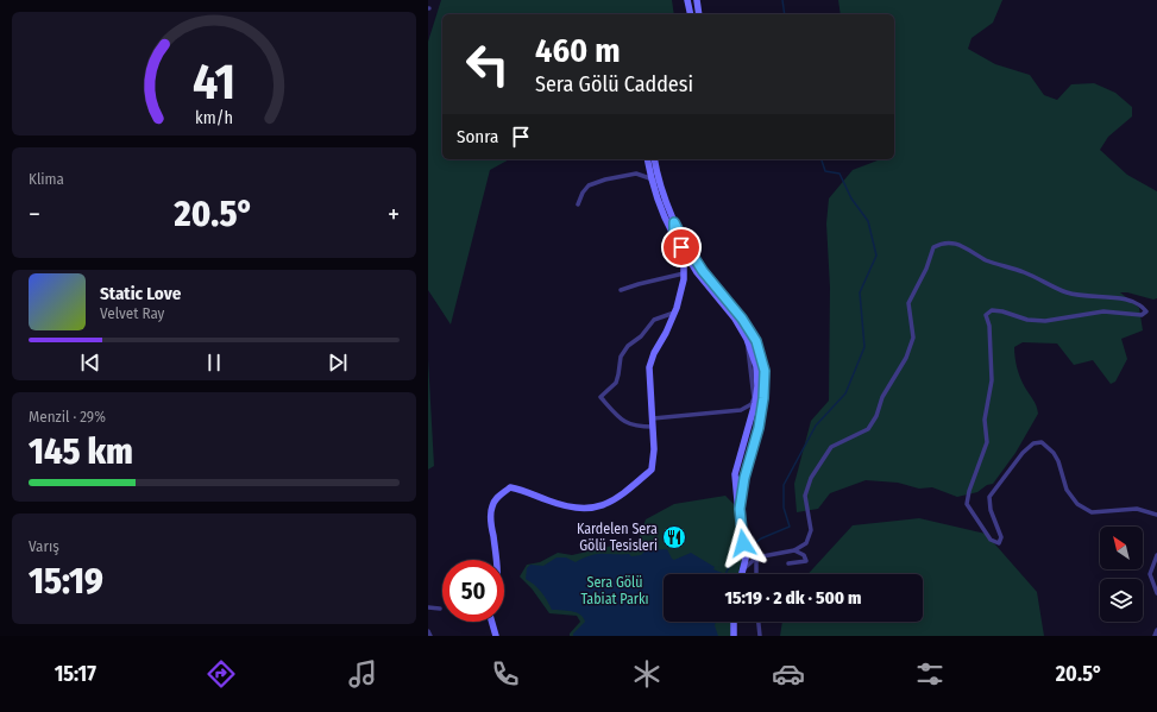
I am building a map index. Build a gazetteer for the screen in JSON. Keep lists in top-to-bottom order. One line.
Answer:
{"parks":["Sera Gölü Tabiat Parkı"],"places":{"restaurant":["Kardelen Sera Gölü Tesisleri"]},"north":"top left","page":{"turn":["460 m","Sera Gölü Caddesi"],"then":"Sonra","tile":["Klima",["Menzil · 29%","145 km"],["Varış","15:19"]],"heat":["−","20.5°","+"],"song":["Static Love","Velvet Ray"],"limit":"50","trip":"15:19 · 2 dk · 500 m","tabs":["15:17","20.5°"],"gauge":["41","km/h"]}}
